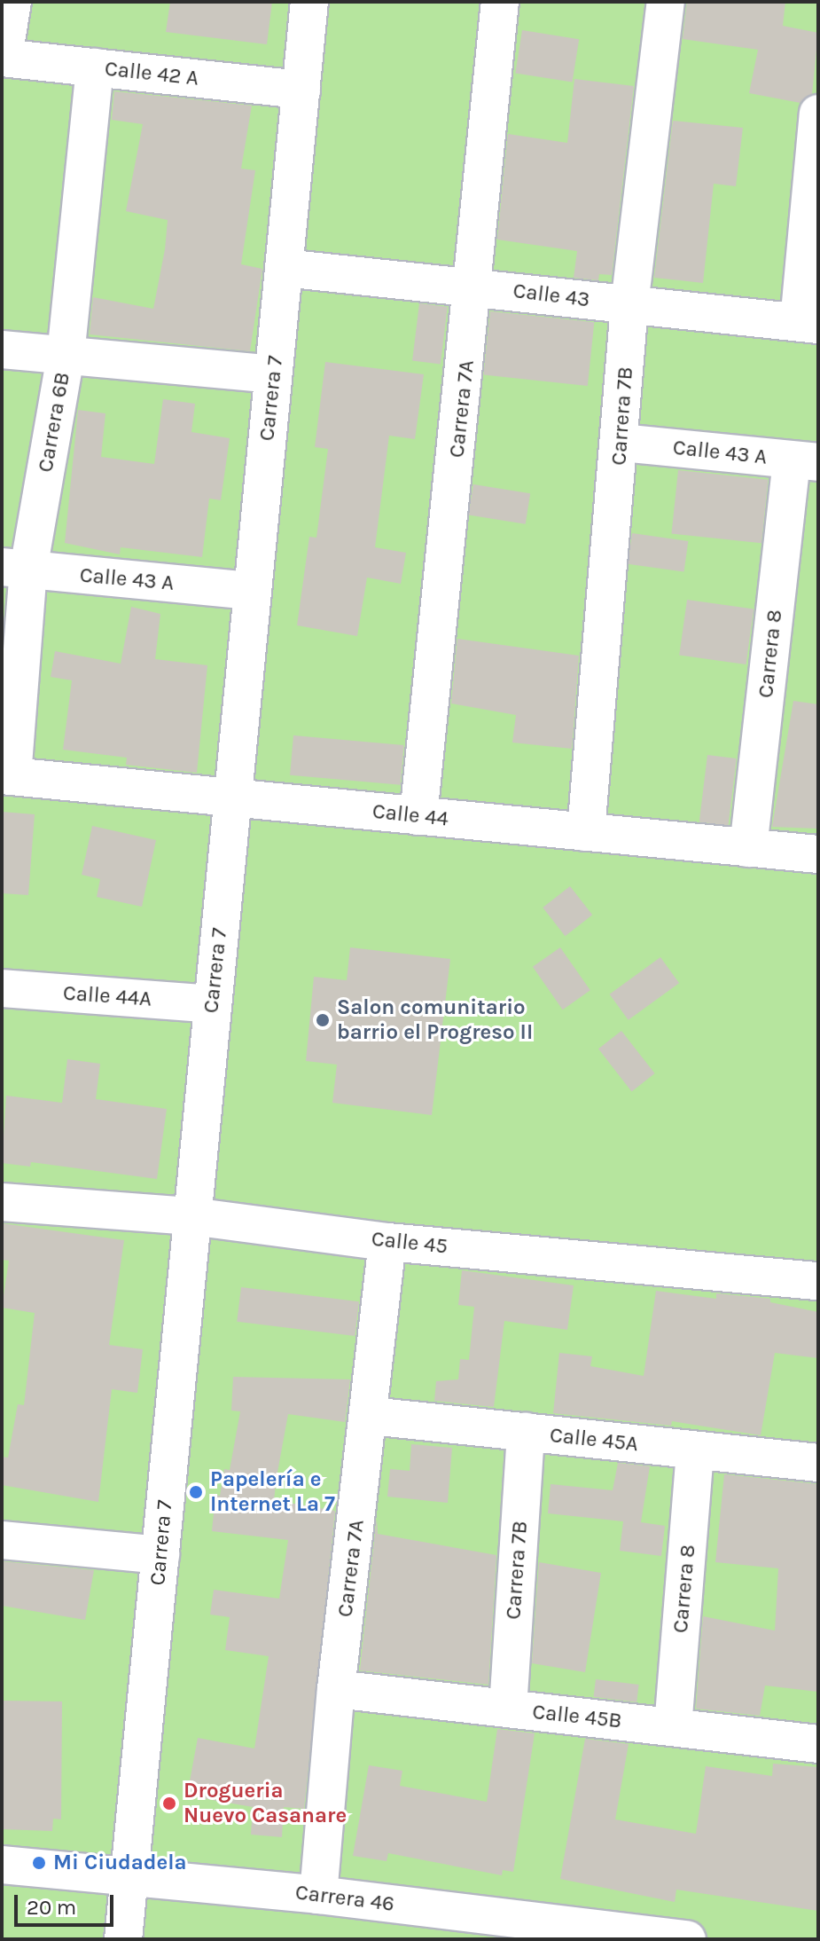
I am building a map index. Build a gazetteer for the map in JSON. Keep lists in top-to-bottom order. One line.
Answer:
{"streets":{"street":["Calle 42 A","Calle 43","Carrera 7","Carrera 7A","Carrera 7B","Carrera 6B","Calle 43 A","Carrera 8","Calle 44","Calle 44A","Calle 45","Calle 45A","Calle 45B","Carrera 46"]},"crossings":[["Calle 42 A","Carrera 7"],["Calle 42 A","Carrera 6B"],["Calle 43","Carrera 7"],["Calle 43","Carrera 7A"],["Calle 43","Carrera 7B"],["Carrera 7","Calle 43 A"],["Carrera 7","Calle 44"],["Carrera 7","Calle 44A"],["Carrera 7","Calle 45"],["Carrera 7","Carrera 46"],["Carrera 7A","Calle 44"],["Carrera 7A","Calle 45"],["Carrera 7A","Calle 45A"],["Carrera 7A","Calle 45B"],["Carrera 7A","Carrera 46"],["Carrera 7B","Calle 43 A"],["Carrera 7B","Calle 44"],["Carrera 7B","Calle 45A"],["Carrera 7B","Calle 45B"],["Carrera 6B","Calle 43 A"],["Carrera 6B","Calle 44"],["Calle 43 A","Carrera 8"],["Carrera 8","Calle 44"],["Carrera 8","Calle 45A"],["Carrera 8","Calle 45B"]],"places":["Salon comunitario barrio el Progreso II","Papelería e Internet La 7","Drogueria Nuevo Casanare","Mi Ciudadela"],"scale_bar":"20 m"}
